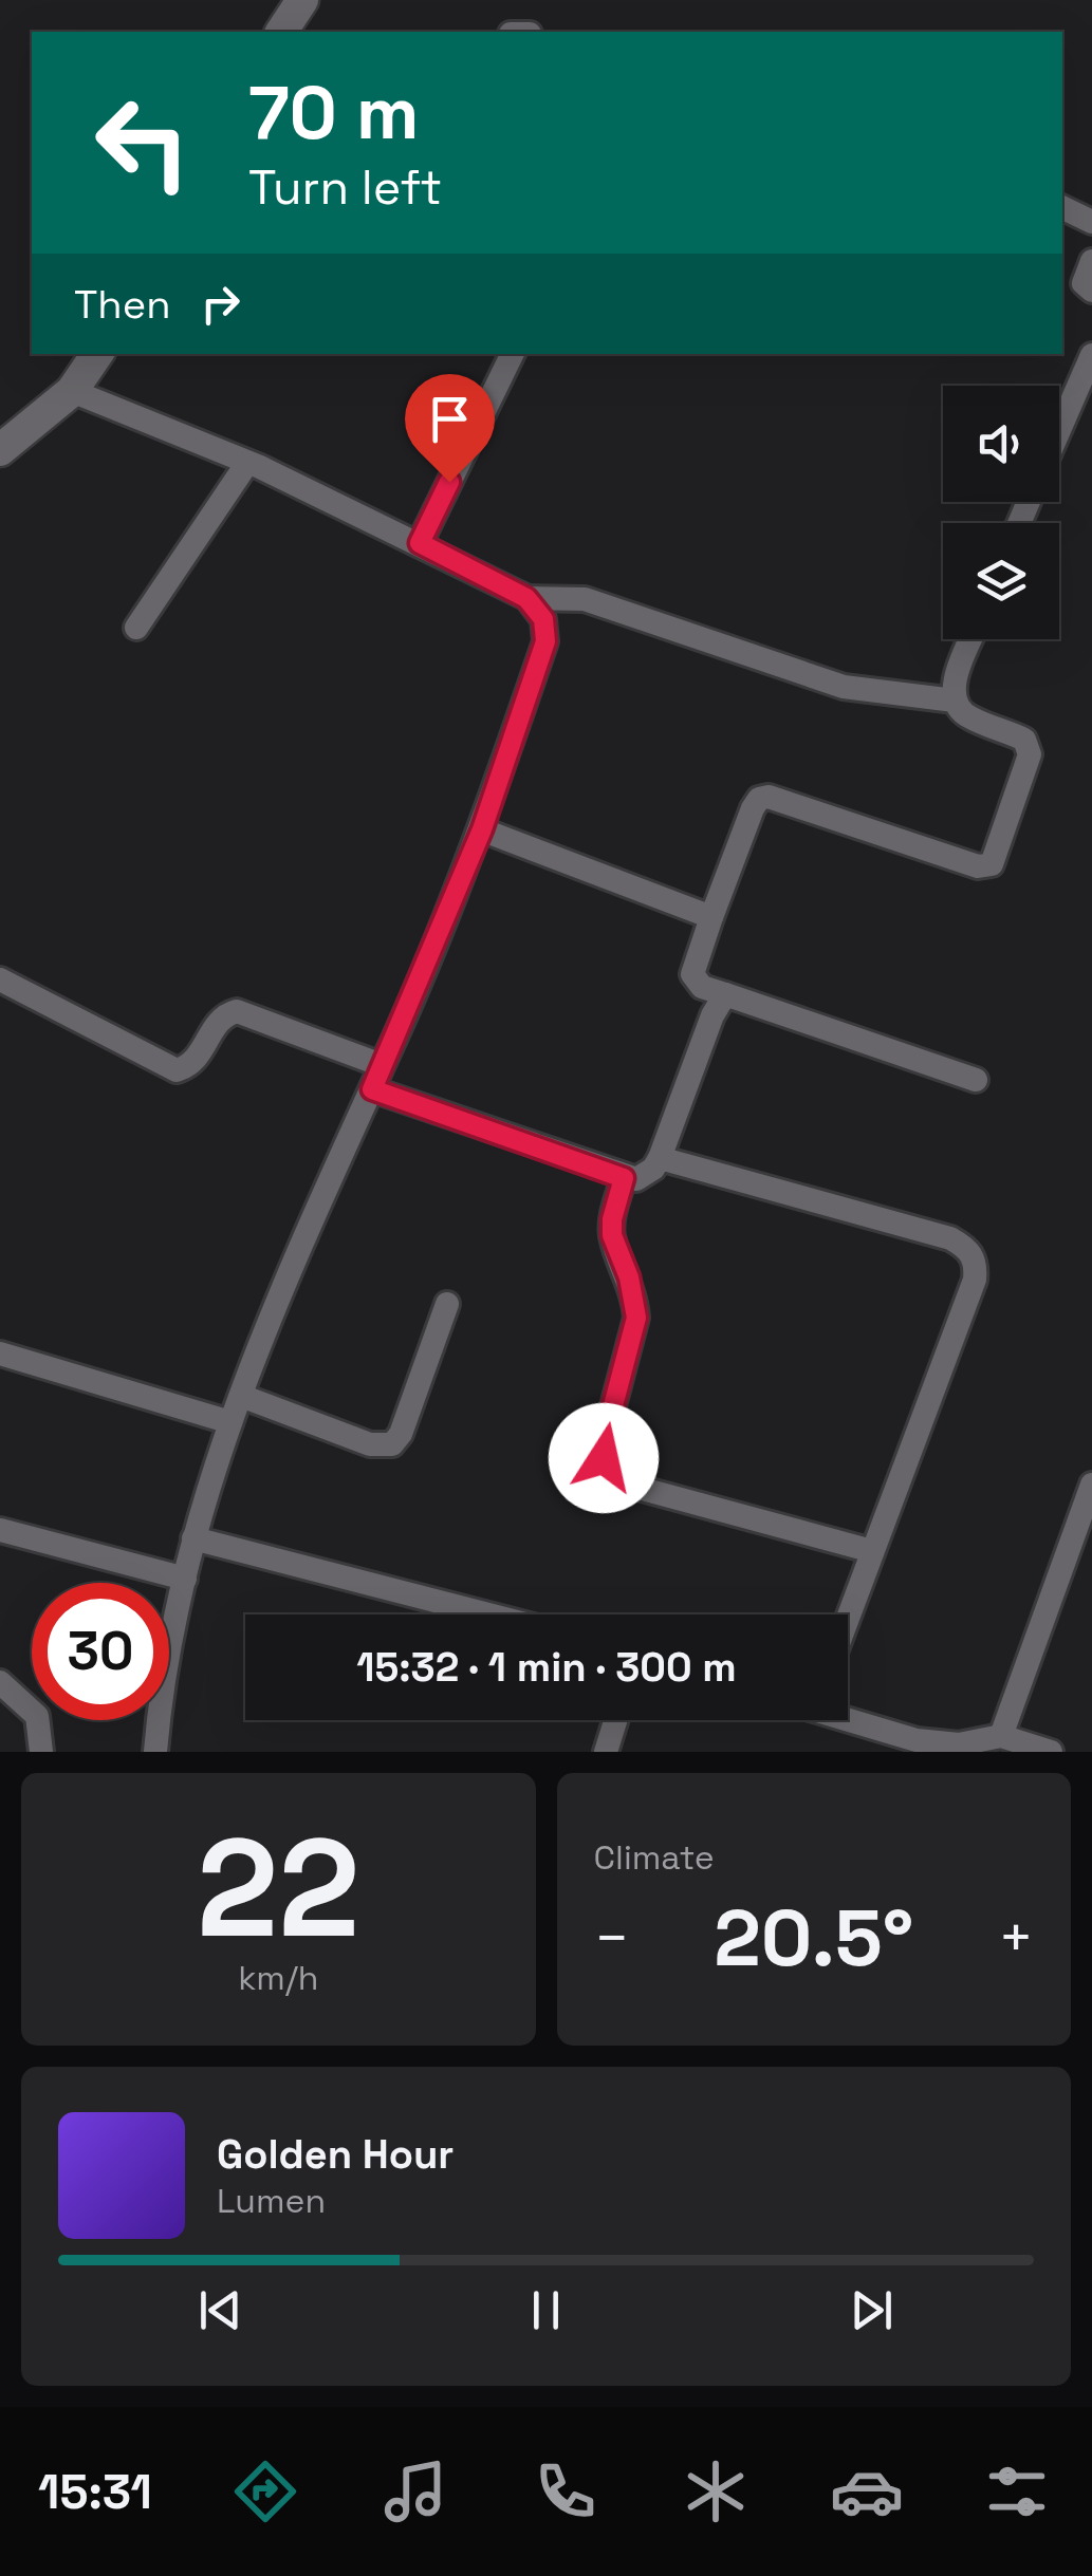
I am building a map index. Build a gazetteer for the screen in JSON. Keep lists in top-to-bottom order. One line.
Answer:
{"page":{"turn":["70 m","Turn left"],"then":"Then","limit":"30","trip":"15:32 · 1 min · 300 m","tile":[["22","km/h"],"Climate"],"heat":["−","20.5°","+"],"song":["Golden Hour","Lumen"],"tabs":"15:31"}}
